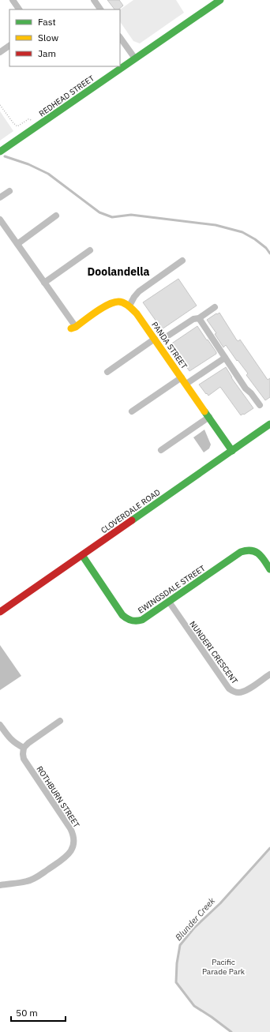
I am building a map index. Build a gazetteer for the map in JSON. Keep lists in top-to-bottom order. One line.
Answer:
{"streets":{"street":["REDHEAD STREET","PANDA STREET","CLOVERDALE ROAD","EWINGSDALE STREET","NUNDERI CRESCENT","ROTHBURN STREET"]},"crossings":[["PANDA STREET","CLOVERDALE ROAD"],["CLOVERDALE ROAD","EWINGSDALE STREET"],["EWINGSDALE STREET","NUNDERI CRESCENT"]],"districts":["Doolandella"],"water":["Blunder Creek"],"parks":["Pacific Parade Park"],"legend":["Fast","Slow","Jam"],"scale_bar":"50 m"}
